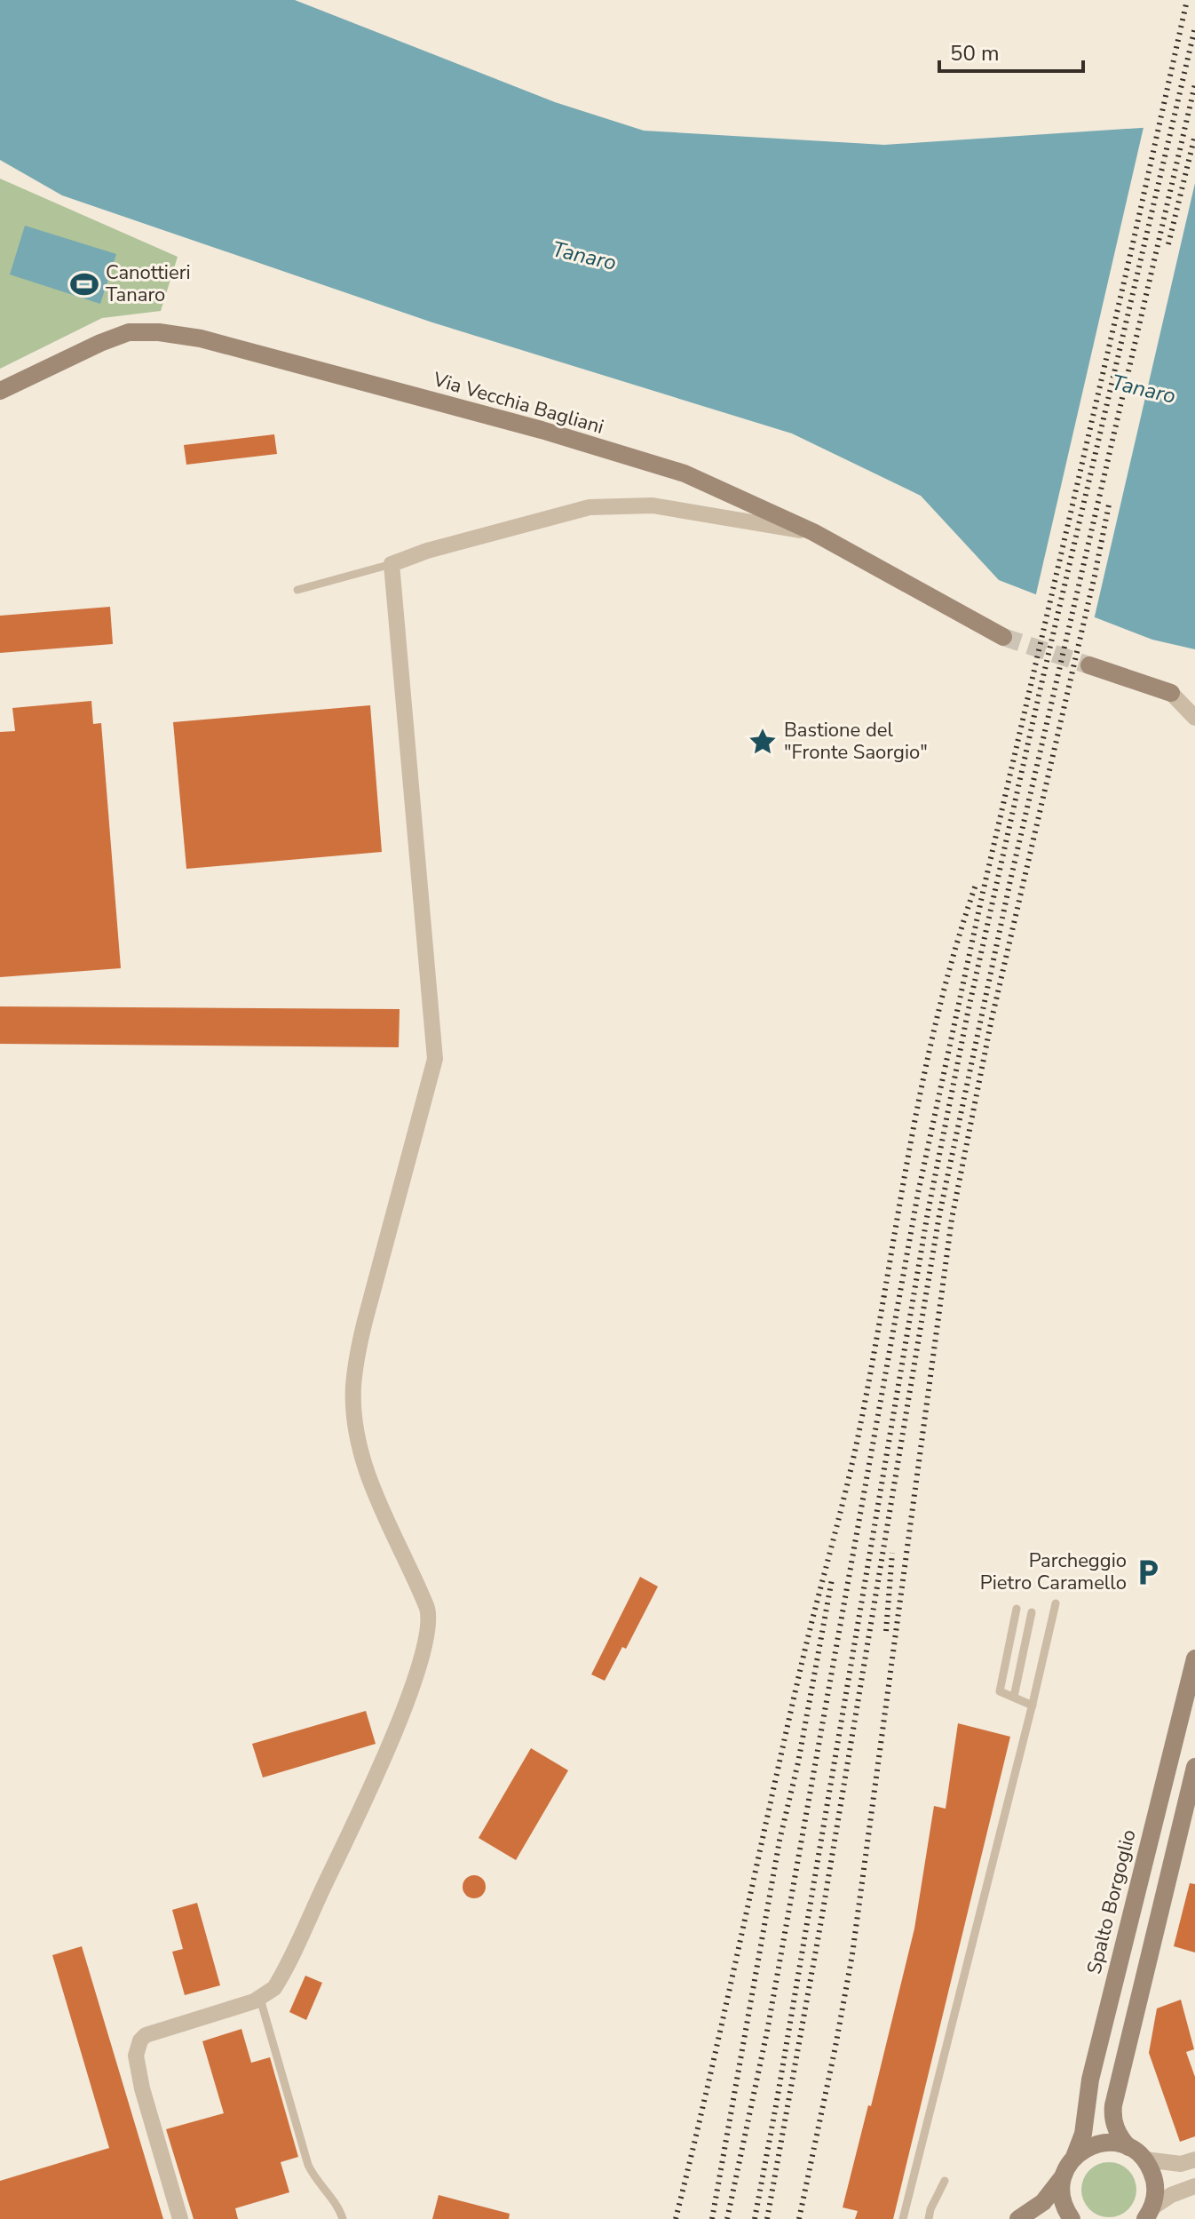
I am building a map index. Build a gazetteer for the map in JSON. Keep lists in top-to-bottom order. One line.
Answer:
{"streets":{"main road":["Via Vecchia Bagliani","Spalto Borgoglio"]},"water":["Tanaro"],"places":{"sports":["Canottieri Tanaro"],"place":["Bastione del \"Fronte Saorgio\""],"parking":["Parcheggio Pietro Caramello"]},"scale_bar":"50 m"}
